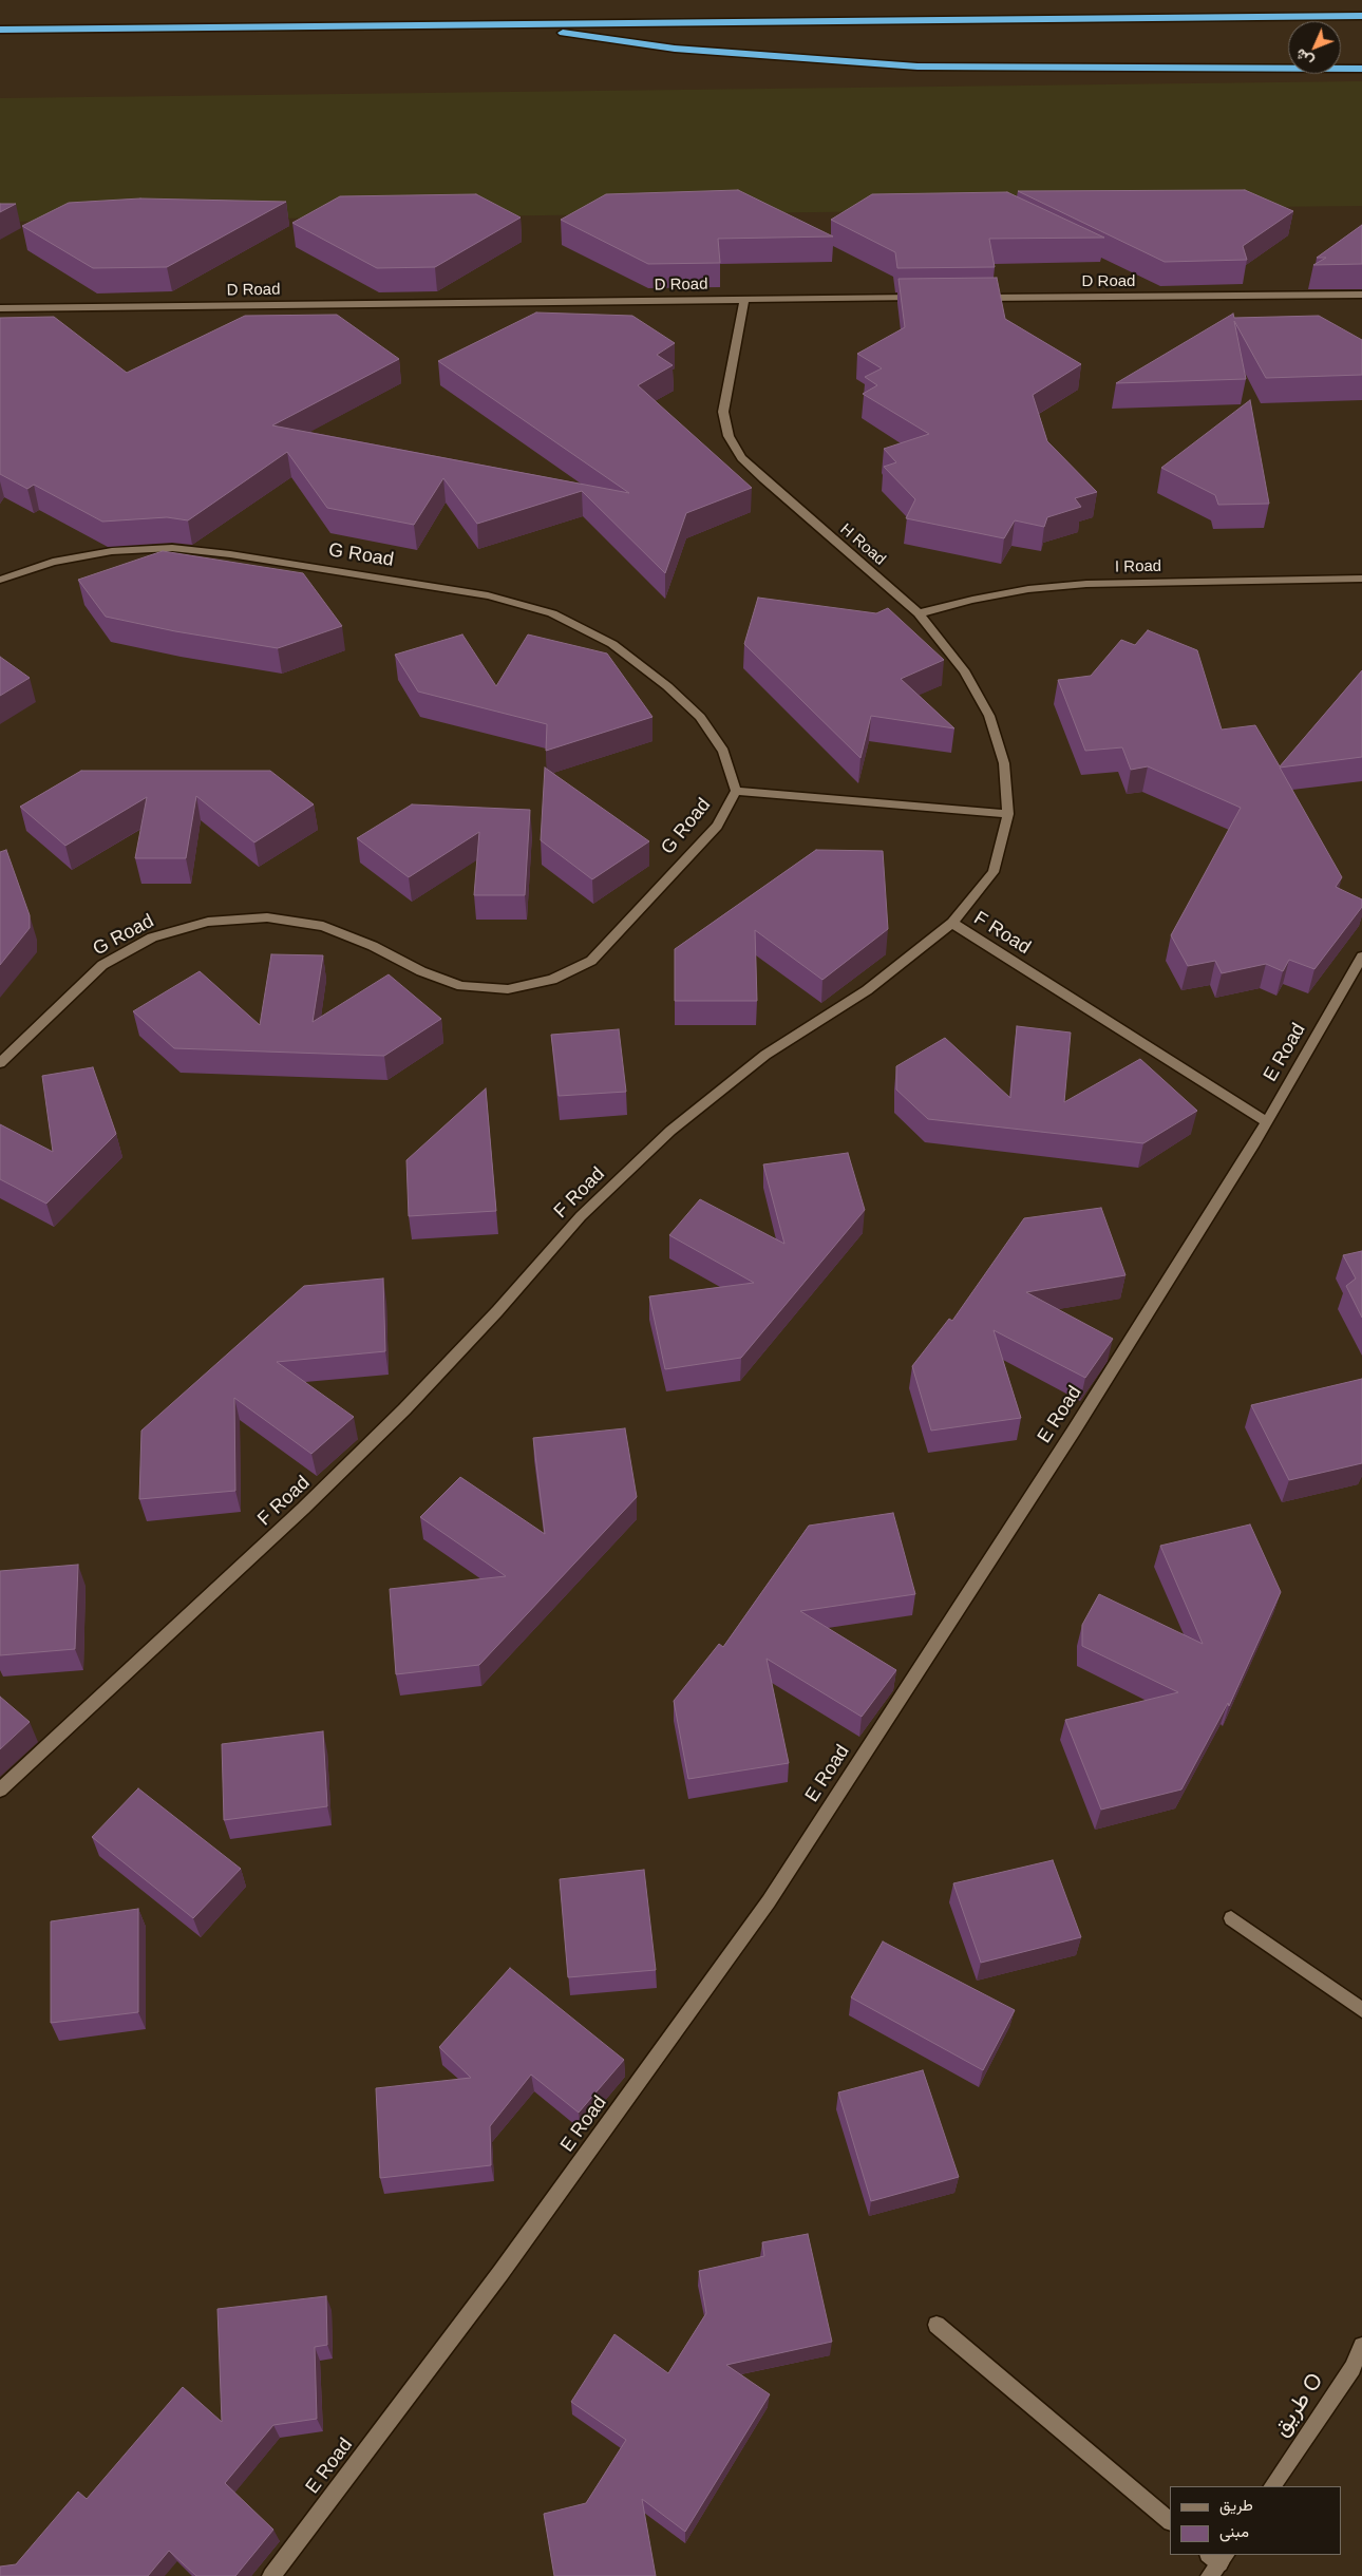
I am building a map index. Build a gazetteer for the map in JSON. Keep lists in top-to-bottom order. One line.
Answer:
{"streets":{"street":["D Road","H Road","G Road","I Road","F Road","E Road","طريق O"]},"crossings":[["D Road","H Road"],["H Road","I Road"],["H Road","F Road"],["F Road","E Road"]],"legend":["طريق","مبنى"],"north":"bottom left"}
